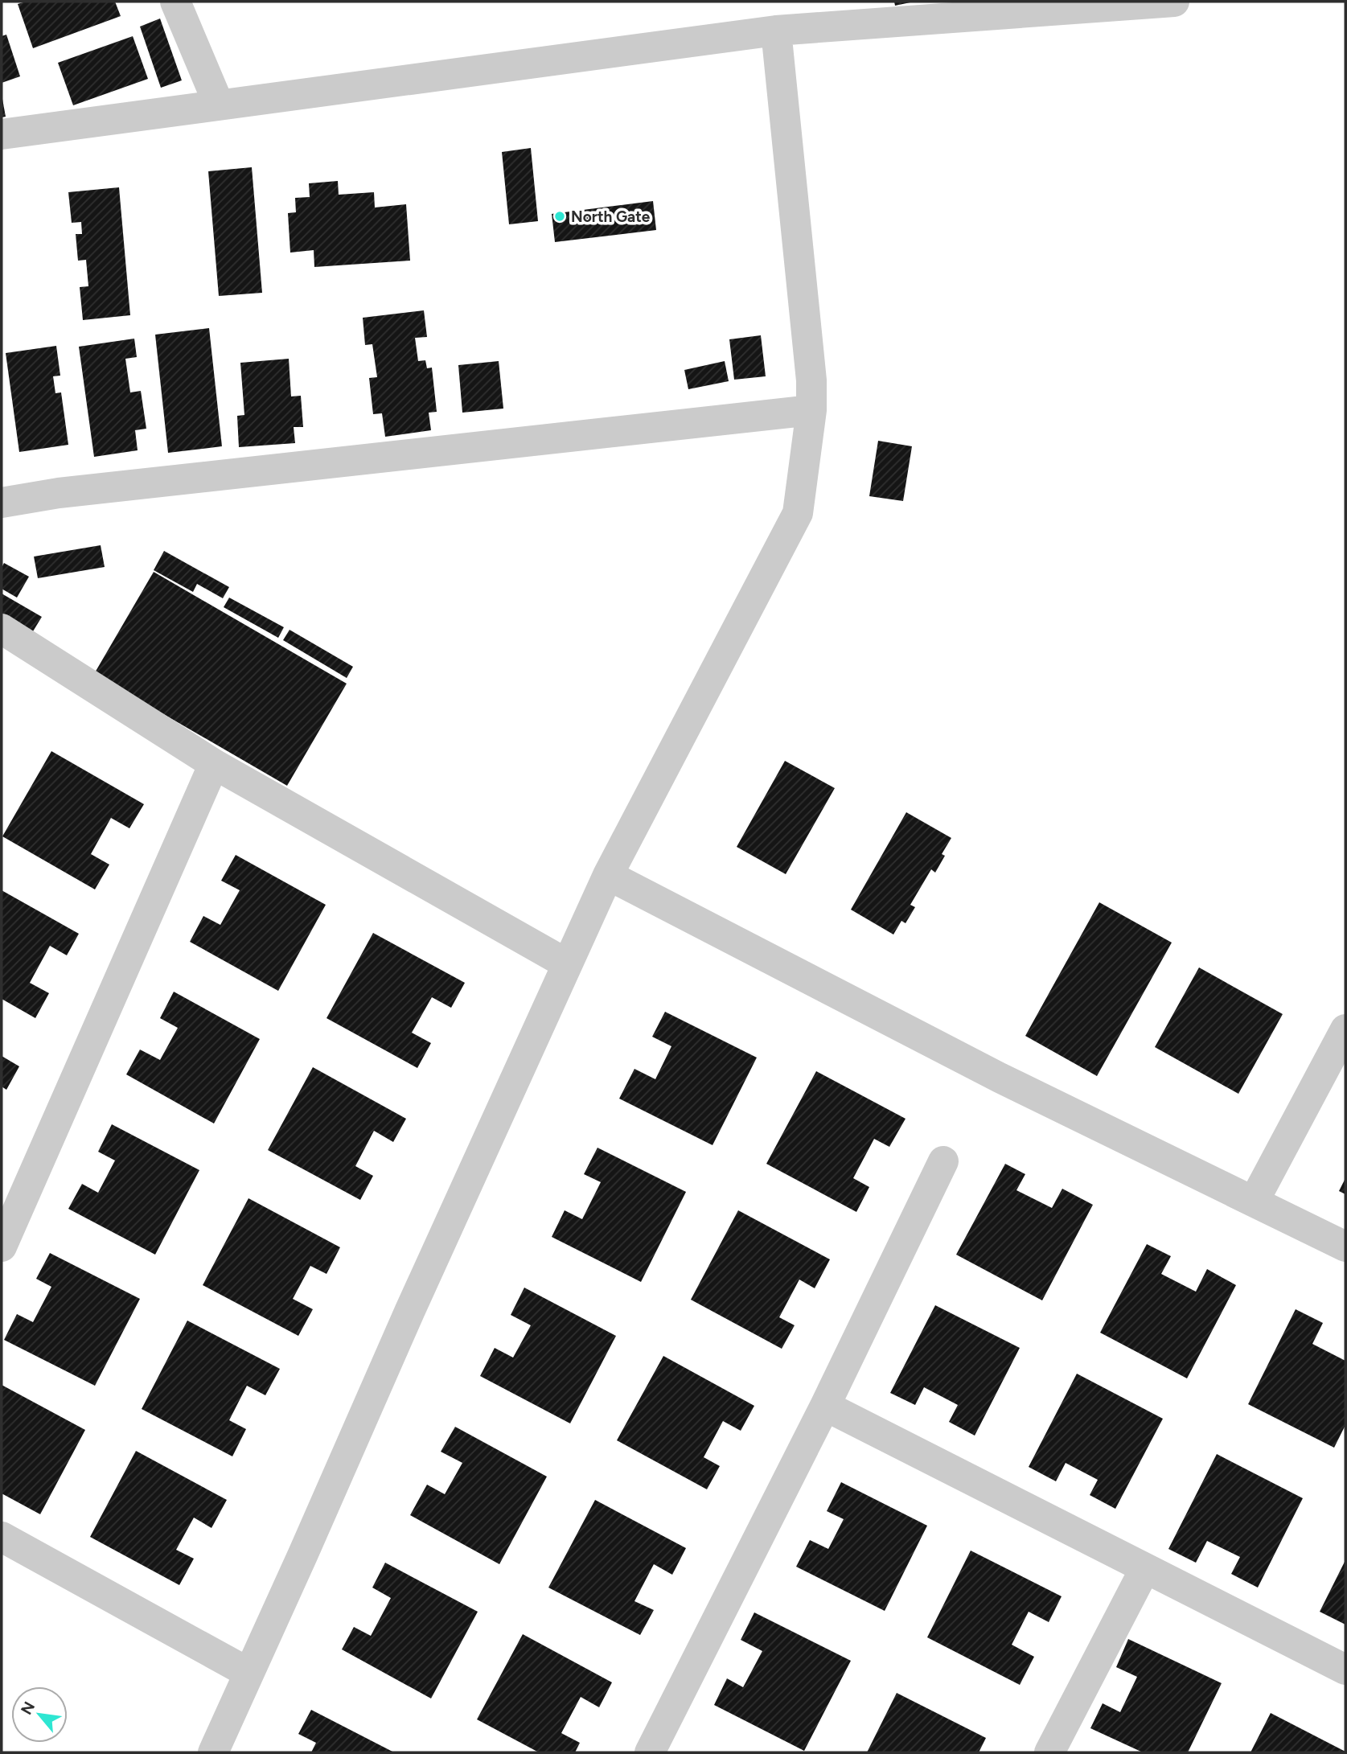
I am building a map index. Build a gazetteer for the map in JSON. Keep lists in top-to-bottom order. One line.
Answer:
{"places":["North Gate"],"north":"top left"}
